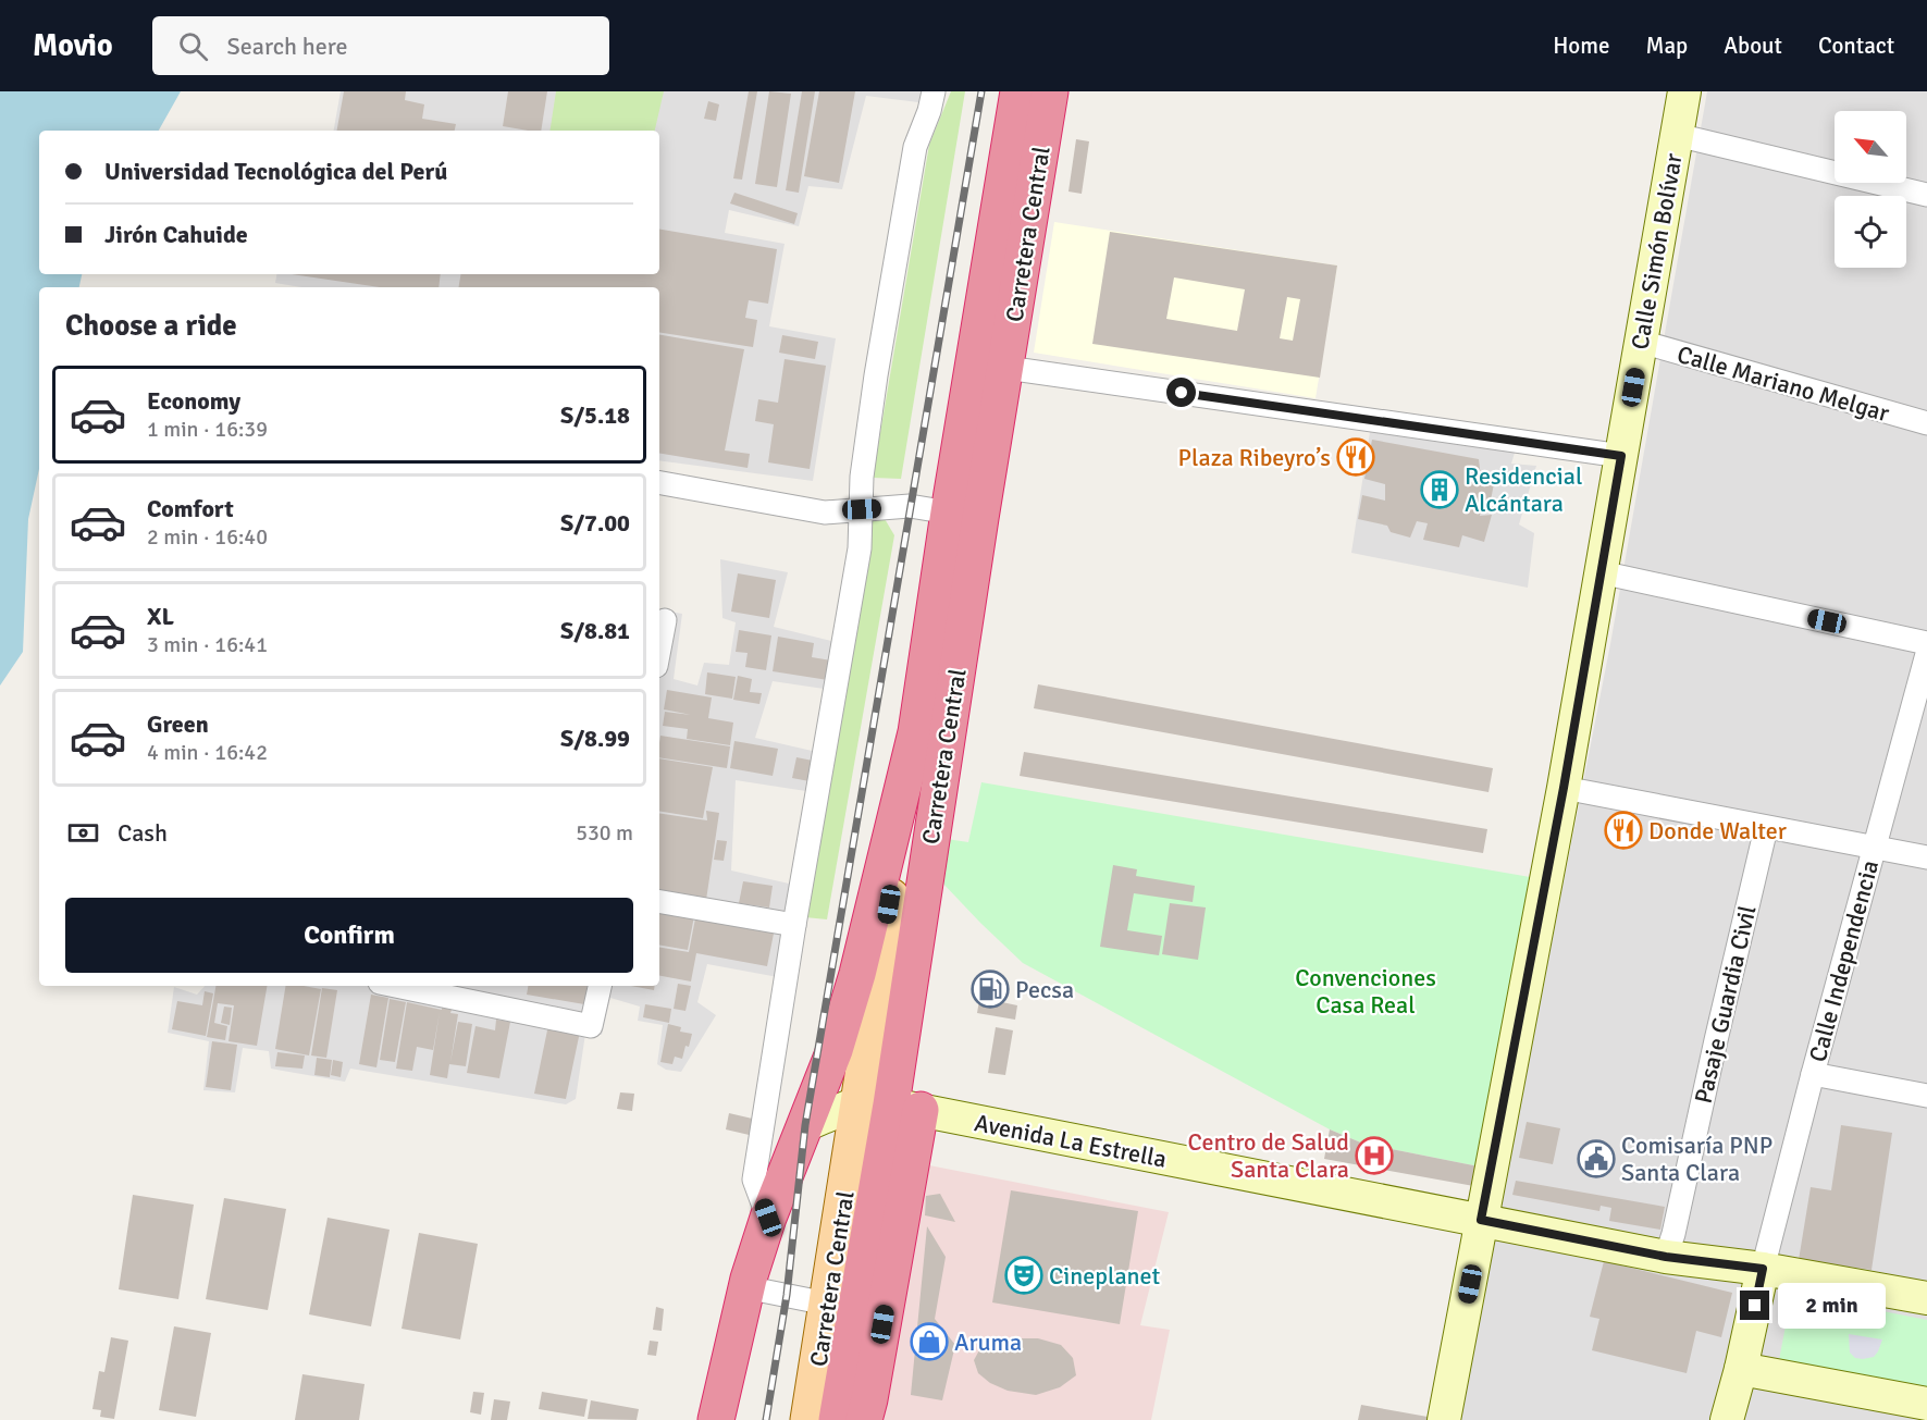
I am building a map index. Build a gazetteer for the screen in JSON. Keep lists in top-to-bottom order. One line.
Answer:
{"streets":{"highway":["Carretera Central"],"street":["Calle Simón Bolívar","Calle Mariano Melgar","Calle Independencia","Pasaje Guardia Civil","Avenida La Estrella"]},"crossings":[["Carretera Central","Avenida La Estrella"],["Calle Simón Bolívar","Calle Mariano Melgar"],["Calle Simón Bolívar","Avenida La Estrella"],["Calle Independencia","Avenida La Estrella"],["Pasaje Guardia Civil","Avenida La Estrella"]],"parks":["Convenciones Casa Real"],"places":{"restaurant":["Plaza Ribeyro’s","Donde Walter"],"building":["Residencial Alcántara"],"fuel station":["Pecsa"],"hospital":["Centro de Salud Santa Clara"],"public building":["Comisaría PNP Santa Clara"],"theatre":["Cineplanet"],"shop":["Aruma"]},"north":"top left","page":{"header":"Movio","search":"Search here","nav":["Home","Map","About","Contact"],"banner":["Universidad Tecnológica del Perú","Jirón Cahuide"],"heading":"Choose a ride","list":[{"name":"Economy","note":"1 min · 16:39","value":"S/5.18"},{"name":"Comfort","note":"2 min · 16:40","value":"S/7.00"},{"name":"XL","note":"3 min · 16:41","value":"S/8.81"},{"name":"Green","note":"4 min · 16:42","value":"S/8.99"}],"pay":["Cash","530 m"],"buttons":"Confirm","bubble":"2 min"}}
